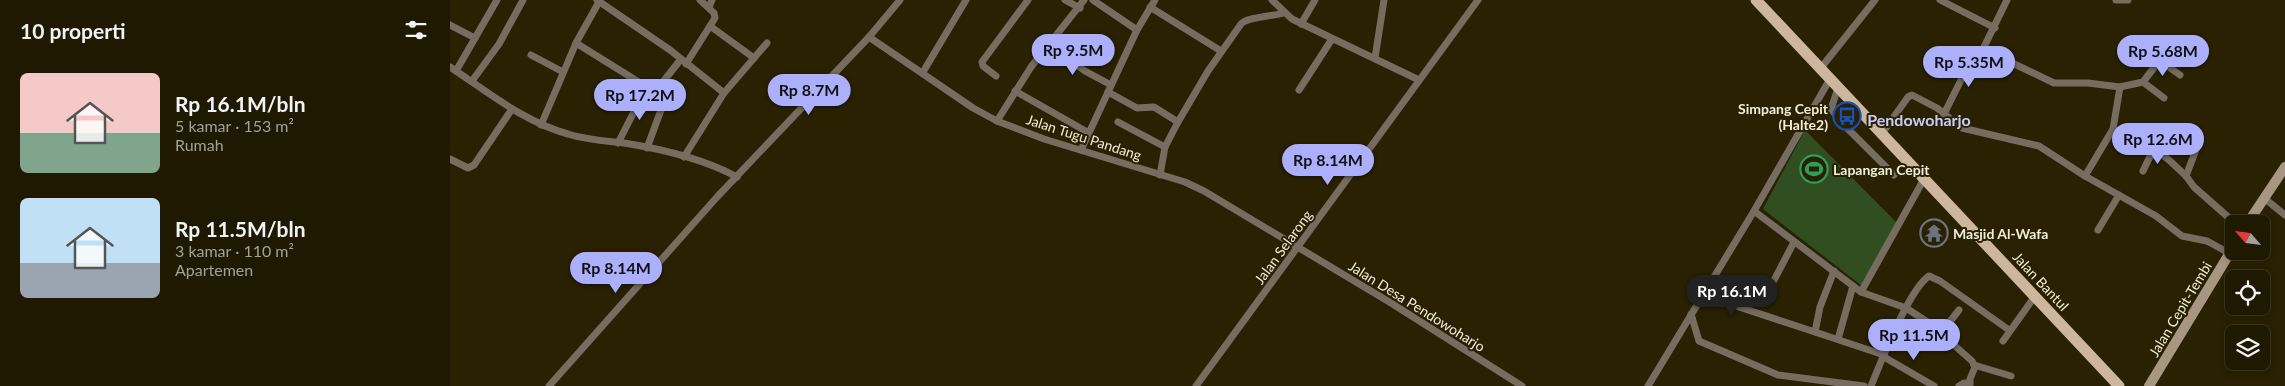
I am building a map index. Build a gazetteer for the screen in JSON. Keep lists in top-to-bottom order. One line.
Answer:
{"streets":{"main road":["Jalan Bantul","Jalan Cepit-Tembi"],"street":["Jalan Tugu Pandang","Jalan Selarong","Jalan Desa Pendowoharjo"]},"crossings":[["Jalan Tugu Pandang","Jalan Selarong"],["Jalan Tugu Pandang","Jalan Desa Pendowoharjo"],["Jalan Selarong","Jalan Desa Pendowoharjo"]],"districts":["Pendowoharjo"],"places":{"bus stop":["Simpang Cepit (Halte2)"],"sports":["Lapangan Cepit"],"temple":["Masjid Al-Wafa"]},"north":"top left","page":{"heading":"10 properti","price":["Rp 9.5M","Rp 5.68M","Rp 5.35M","Rp 8.7M","Rp 17.2M","Rp 12.6M","Rp 8.14M","Rp 8.14M","Rp 16.1M","Rp 11.5M"],"list":[{"name":"Rp 16.1M/bln","note":"5 kamar · 153 m² · Rumah"},{"name":"Rp 11.5M/bln","note":"3 kamar · 110 m² · Apartemen"}]}}
